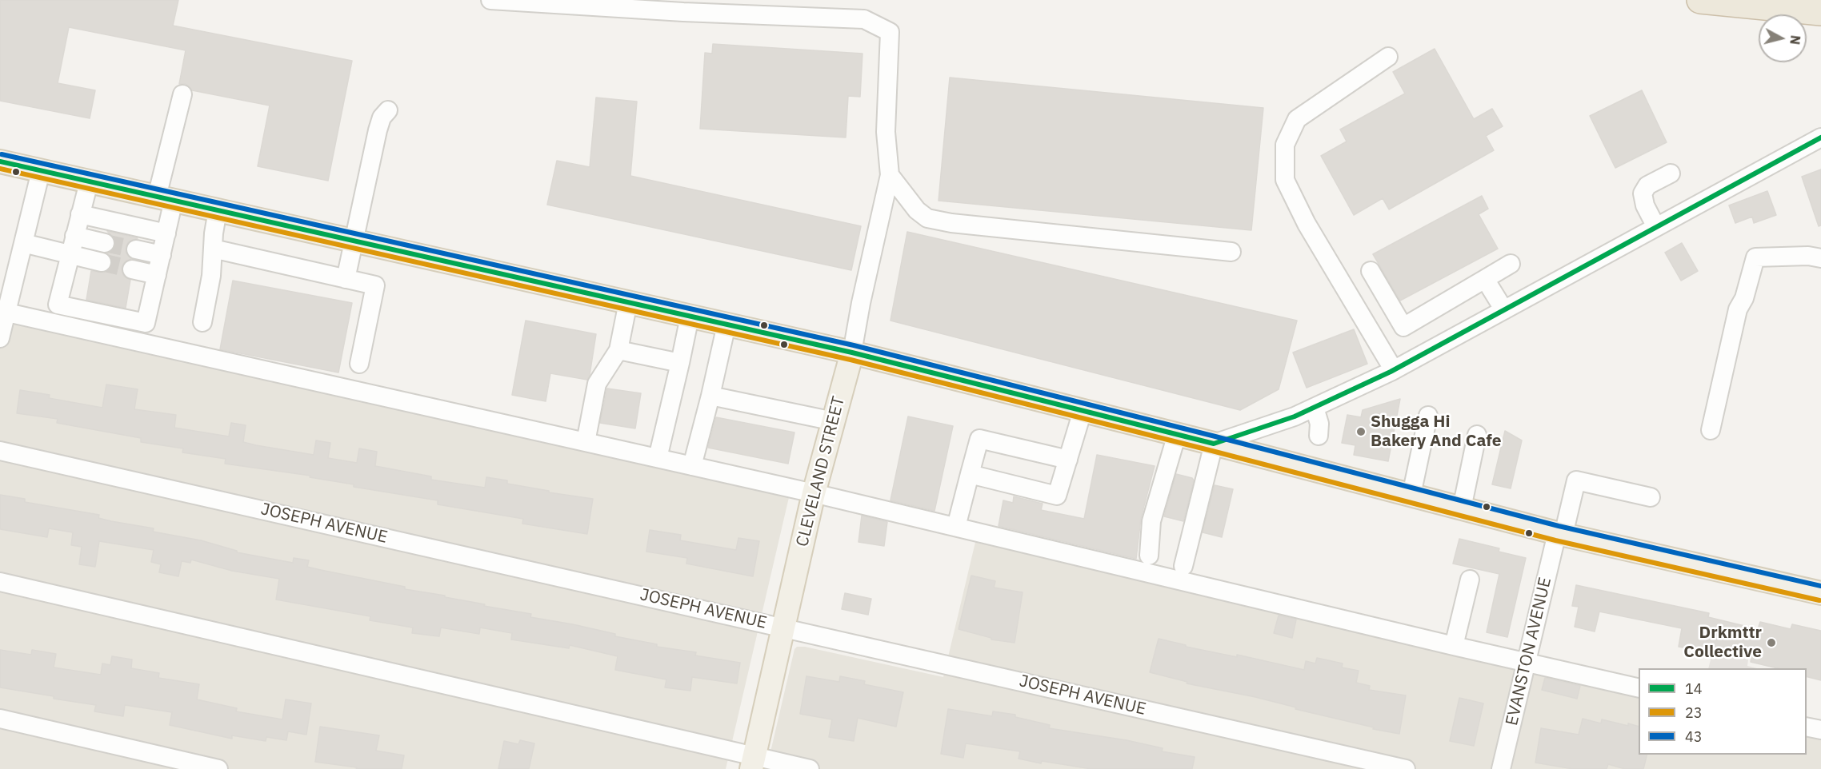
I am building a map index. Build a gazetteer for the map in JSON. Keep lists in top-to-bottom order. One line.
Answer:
{"streets":{"main road":["CLEVELAND STREET"],"street":["JOSEPH AVENUE","EVANSTON AVENUE"]},"crossings":[["CLEVELAND STREET","JOSEPH AVENUE"]],"places":["Shugga Hi Bakery And Cafe","Drkmttr Collective"],"lines":["transit line 14","transit line 43","transit line 23"],"legend":["14","23","43"],"north":"right"}
